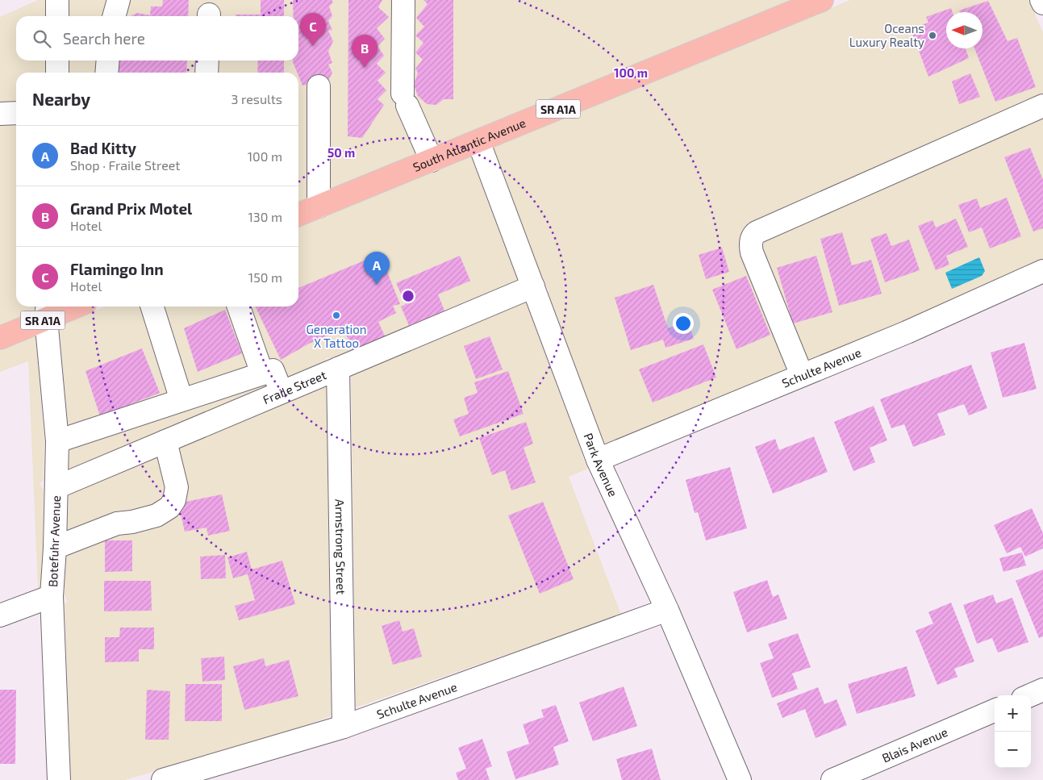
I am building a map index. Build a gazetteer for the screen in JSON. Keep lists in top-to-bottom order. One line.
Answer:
{"streets":{"main road":["SR A1A","South Atlantic Avenue"],"street":["Schulte Avenue","Fraile Street","Park Avenue","Botefuhr Avenue","Armstrong Street","Blais Avenue"]},"crossings":[["SR A1A","Botefuhr Avenue"],["South Atlantic Avenue","Park Avenue"],["Schulte Avenue","Park Avenue"],["Schulte Avenue","Armstrong Street"],["Fraile Street","Park Avenue"],["Fraile Street","Botefuhr Avenue"],["Fraile Street","Armstrong Street"]],"places":["Oceans Luxury Realty","Generation X Tattoo"],"north":"left","page":{"pins":["C","B","A"],"search":"Search here","heading":["Nearby","3 results"],"list":[{"mark":"A","name":"Bad Kitty","note":"Shop · Fraile Street","value":"100 m"},{"mark":"B","name":"Grand Prix Motel","note":"Hotel","value":"130 m"},{"mark":"C","name":"Flamingo Inn","note":"Hotel","value":"150 m"}],"map_buttons":["+","−"]},"rings":["100 m","50 m"]}
